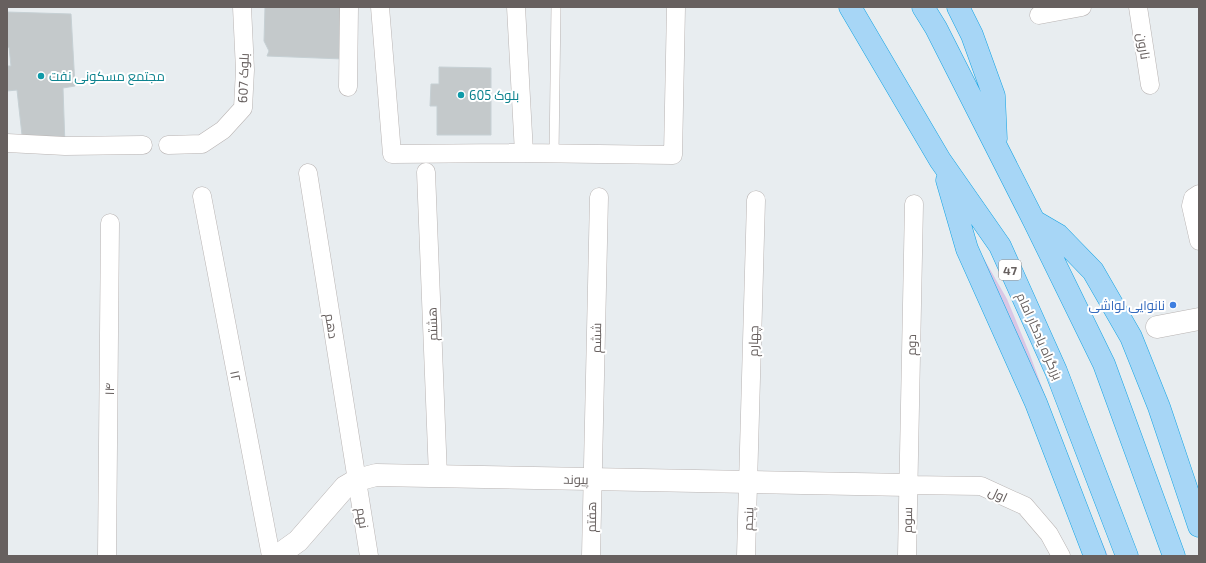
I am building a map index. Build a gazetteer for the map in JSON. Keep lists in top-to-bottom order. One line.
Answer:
{"streets":{"highway":["47","بزرگراه یادگار امام"],"street":["نارون","بلوک 607","هشتم","دهم","ششم","چهارم","دوم","۱۲","۱۴","پیوند","اول","هفتم","نهم","پنجم","سوم"]},"crossings":[["هشتم","پیوند"],["دهم","پیوند"],["دهم","نهم"],["ششم","پیوند"],["ششم","هفتم"],["چهارم","پیوند"],["چهارم","پنجم"],["دوم","پیوند"],["دوم","اول"],["دوم","سوم"],["پیوند","اول"],["پیوند","هفتم"],["پیوند","نهم"],["پیوند","پنجم"],["پیوند","سوم"],["اول","سوم"]],"places":["مجتمع مسکونی نفت","بلوک 605","نانوایی لواشی"]}
